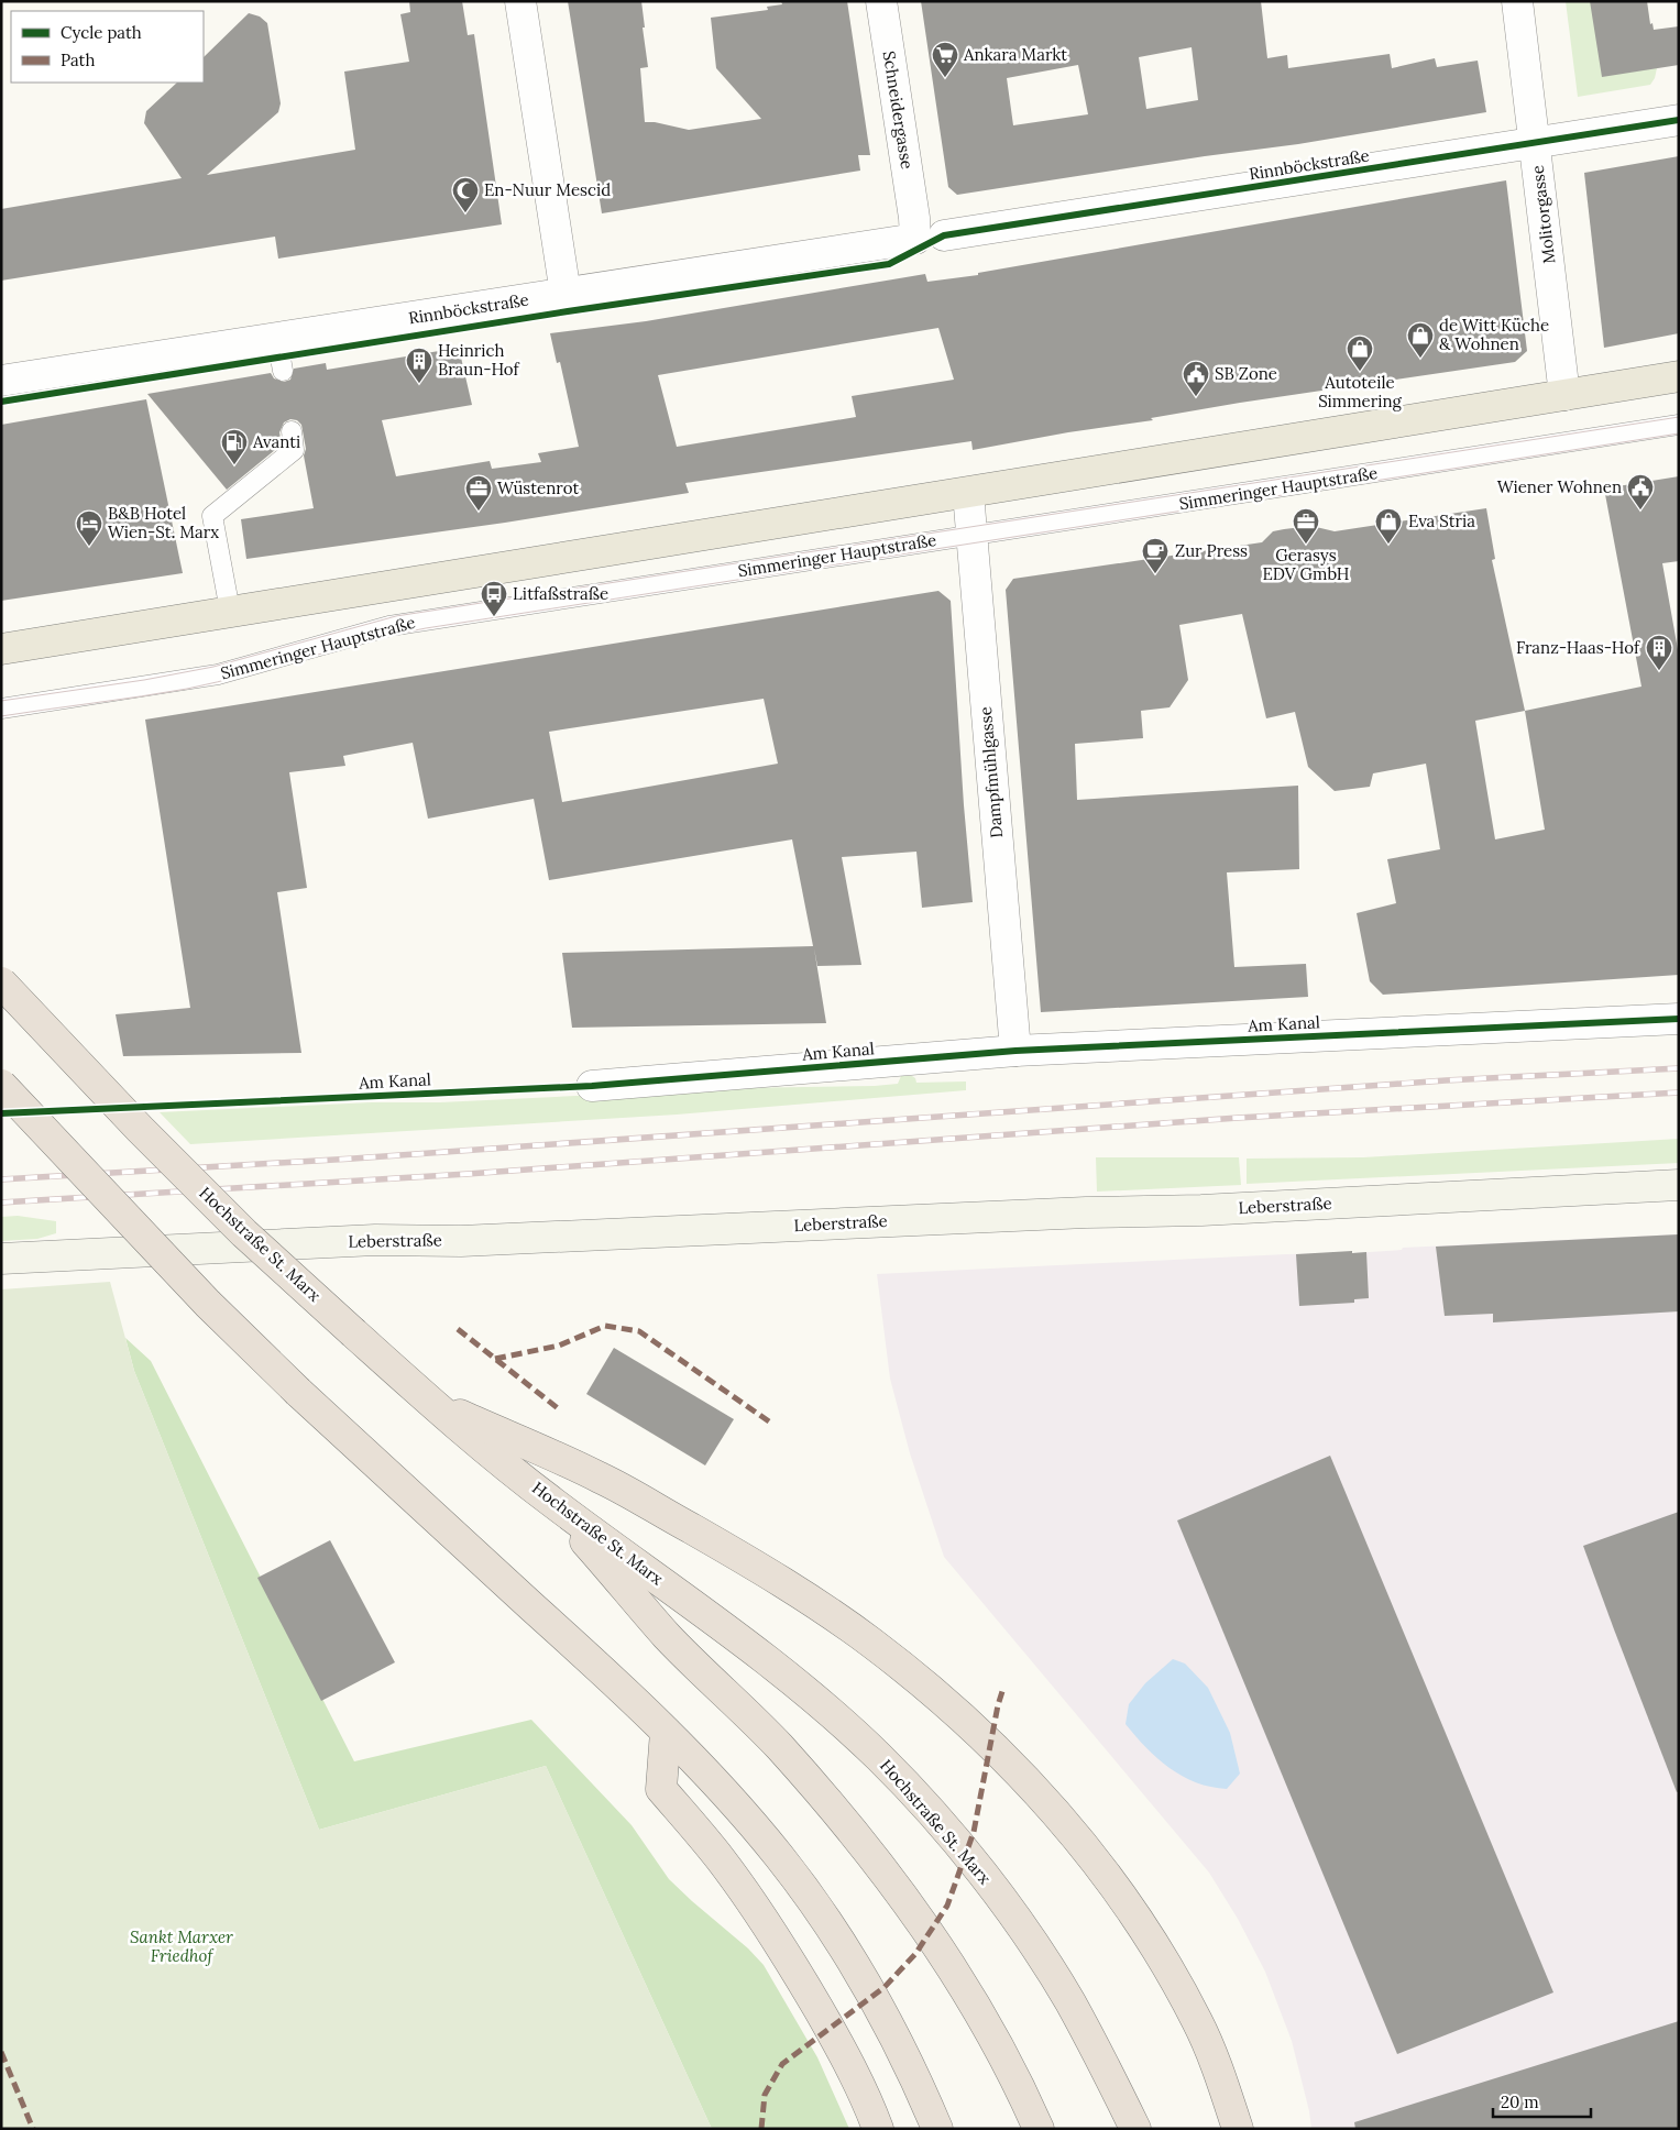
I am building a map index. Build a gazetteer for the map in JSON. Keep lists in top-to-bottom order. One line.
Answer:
{"streets":{"highway":["Hochstraße St. Marx"],"street":["Schneidergasse","Rinnböckstraße","Molitorgasse","Dampfmühlgasse","Am Kanal","Leberstraße"],"lane":["Simmeringer Hauptstraße"]},"crossings":[["Schneidergasse","Rinnböckstraße"],["Rinnböckstraße","Molitorgasse"],["Simmeringer Hauptstraße","Dampfmühlgasse"],["Dampfmühlgasse","Am Kanal"]],"parks":["Sankt Marxer Friedhof"],"places":{"supermarket":["Ankara Markt"],"mosque":["En-Nuur Mescid"],"shop":["de Witt Küche & Wohnen","Autoteile Simmering","Eva Stria"],"building":["Heinrich Braun-Hof","Franz-Haas-Hof"],"public building":["SB Zone","Wiener Wohnen"],"fuel station":["Avanti"],"office":["Wüstenrot","Gerasys EDV GmbH"],"hotel":["B&B Hotel Wien-St. Marx"],"cafe":["Zur Press"],"bus stop":["Litfaßstraße"]},"legend":["Cycle path","Path"],"scale_bar":"20 m"}
